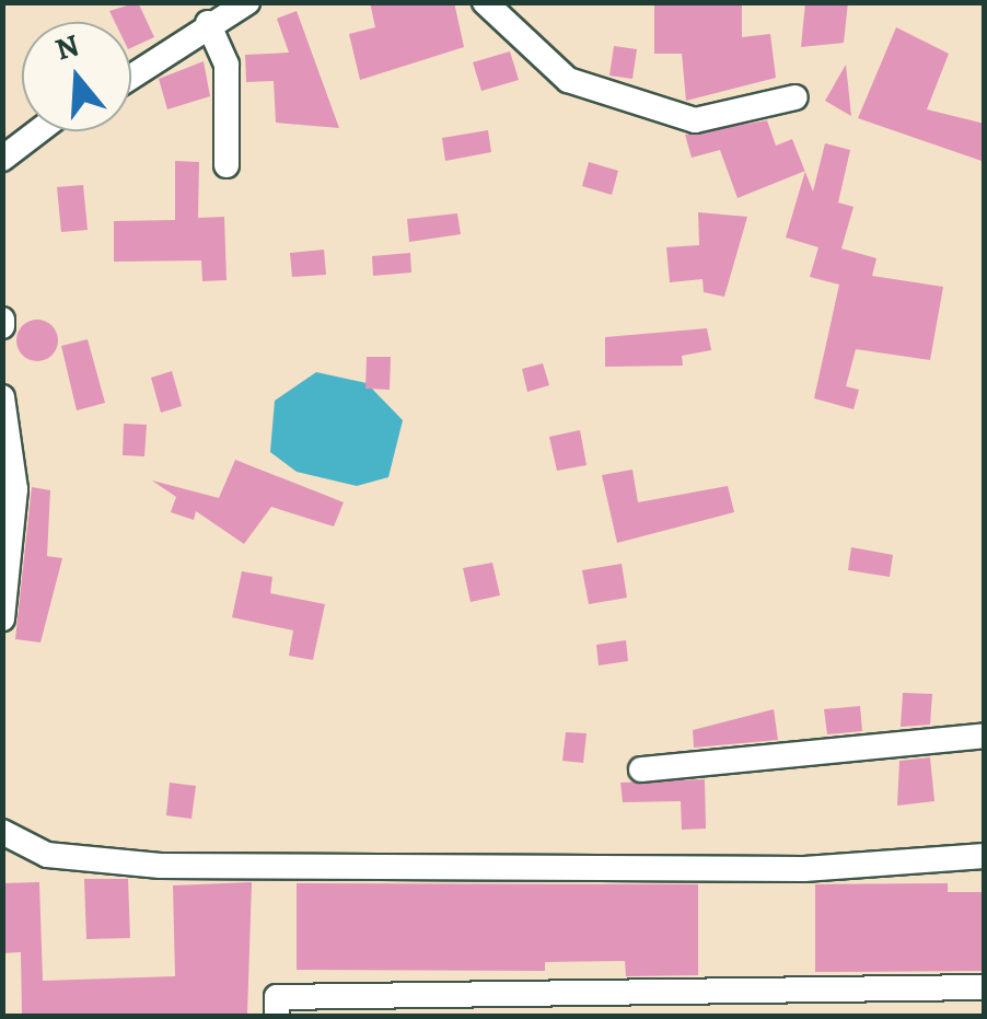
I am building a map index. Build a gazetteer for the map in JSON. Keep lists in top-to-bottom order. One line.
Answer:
{"north":"top"}
